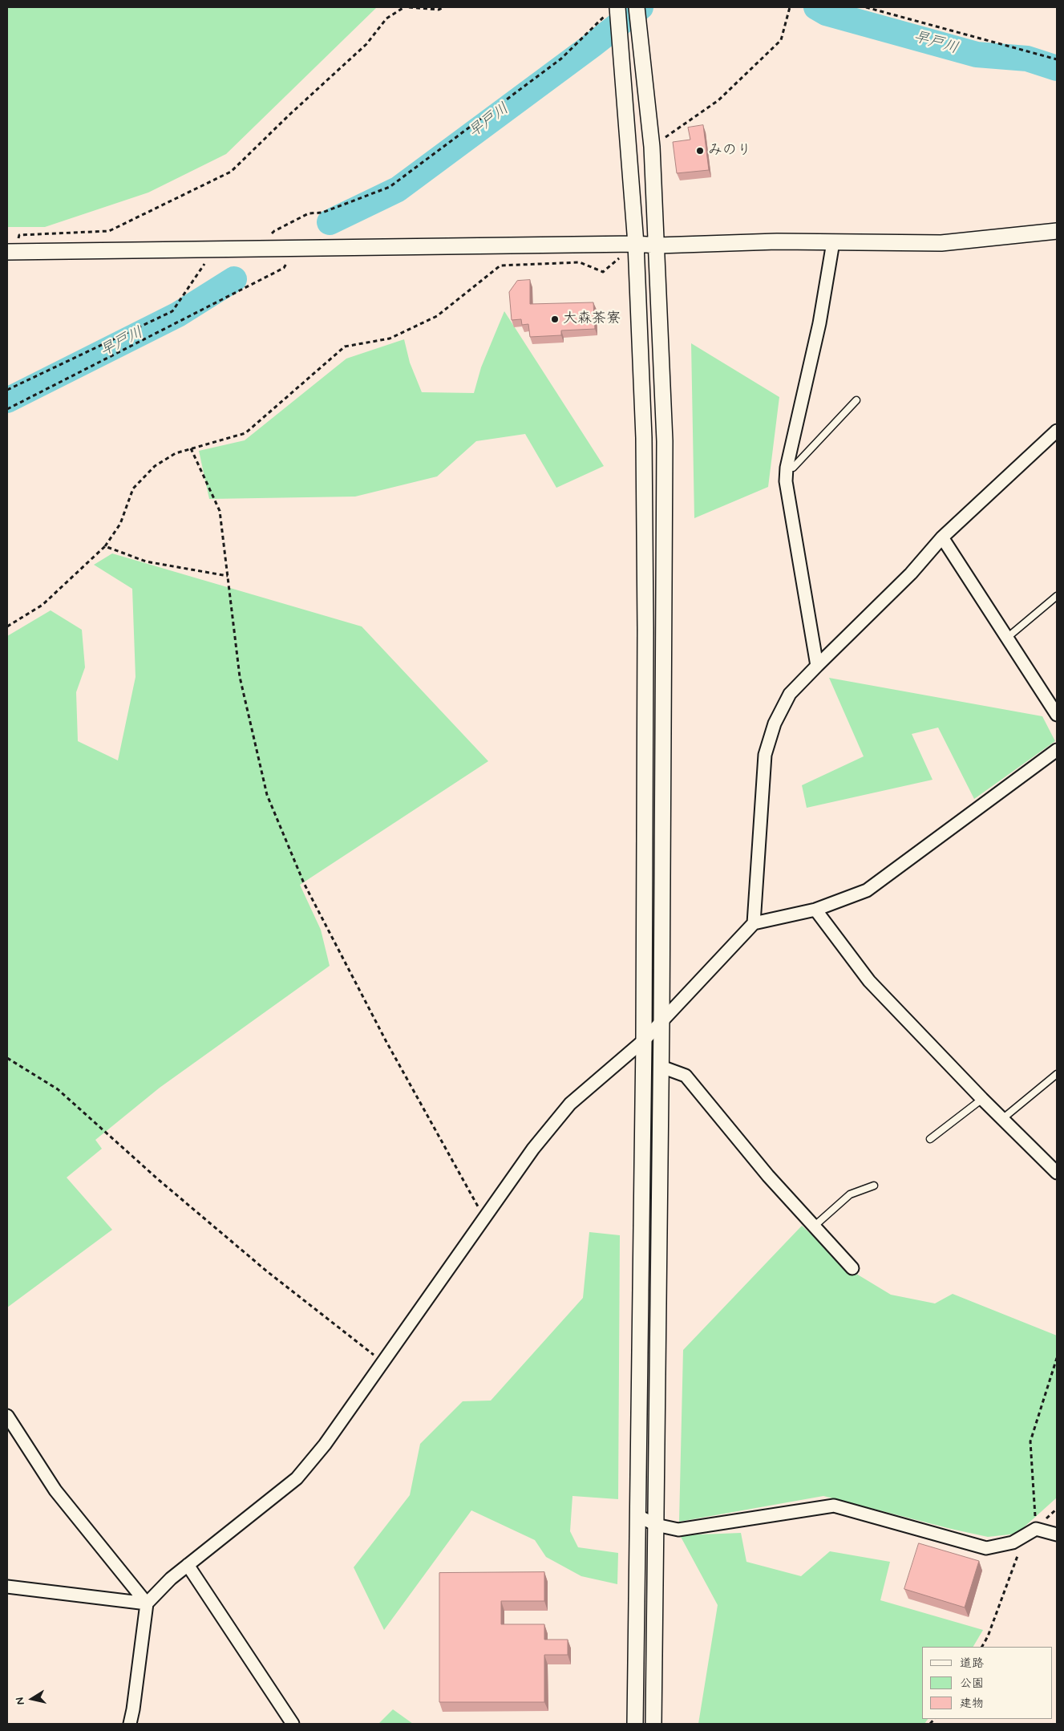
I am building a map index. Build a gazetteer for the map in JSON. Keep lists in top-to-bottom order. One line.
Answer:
{"water":["早戸川"],"places":["みのり","大森茶寮"],"legend":["道路","公園","建物"],"north":"left"}
